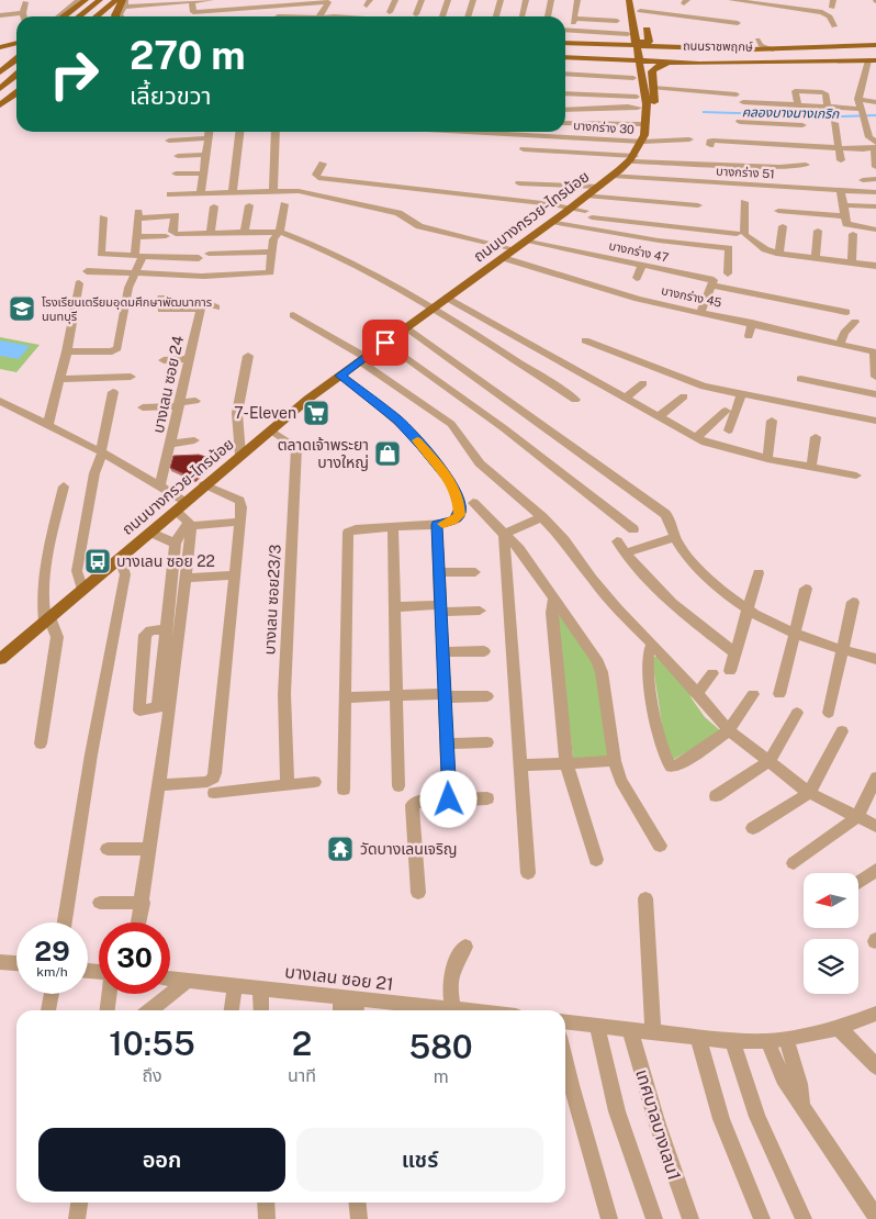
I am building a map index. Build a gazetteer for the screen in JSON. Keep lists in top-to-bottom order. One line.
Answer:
{"streets":{"main road":["ถนนราชพฤกษ์","ถนนบางกรวย-ไทรน้อย"],"street":["บางกร่าง 30","บางกร่าง 51","บางกร่าง 47","บางกร่าง 45","บางเลน ซอย 24","บางเลน ซอย23/3","บางเลน ซอย 21","เทศบาลบางเลน1"]},"crossings":[["บางกร่าง 51","ถนนบางกรวย-ไทรน้อย"],["ถนนบางกรวย-ไทรน้อย","บางกร่าง 47"],["ถนนบางกรวย-ไทรน้อย","บางกร่าง 45"],["ถนนบางกรวย-ไทรน้อย","บางเลน ซอย23/3"]],"water":["คลองบางนางเกริก"],"places":{"school or university":["โรงเรียนเตรียมอุดมศึกษาพัฒนาการ นนทบุรี"],"supermarket":["7-Eleven"],"shop":["ตลาดเจ้าพระยา บางใหญ่"],"bus stop":["บางเลน ซอย 22"],"temple":["วัดบางเลนเจริญ"]},"north":"left","page":{"turn":["270 m","เลี้ยวขวา"],"speed":"29 km/h","limit":"30","eta":["10:55","ถึง","2","นาที","580","m"],"buttons":["ออก","แชร์"]}}
